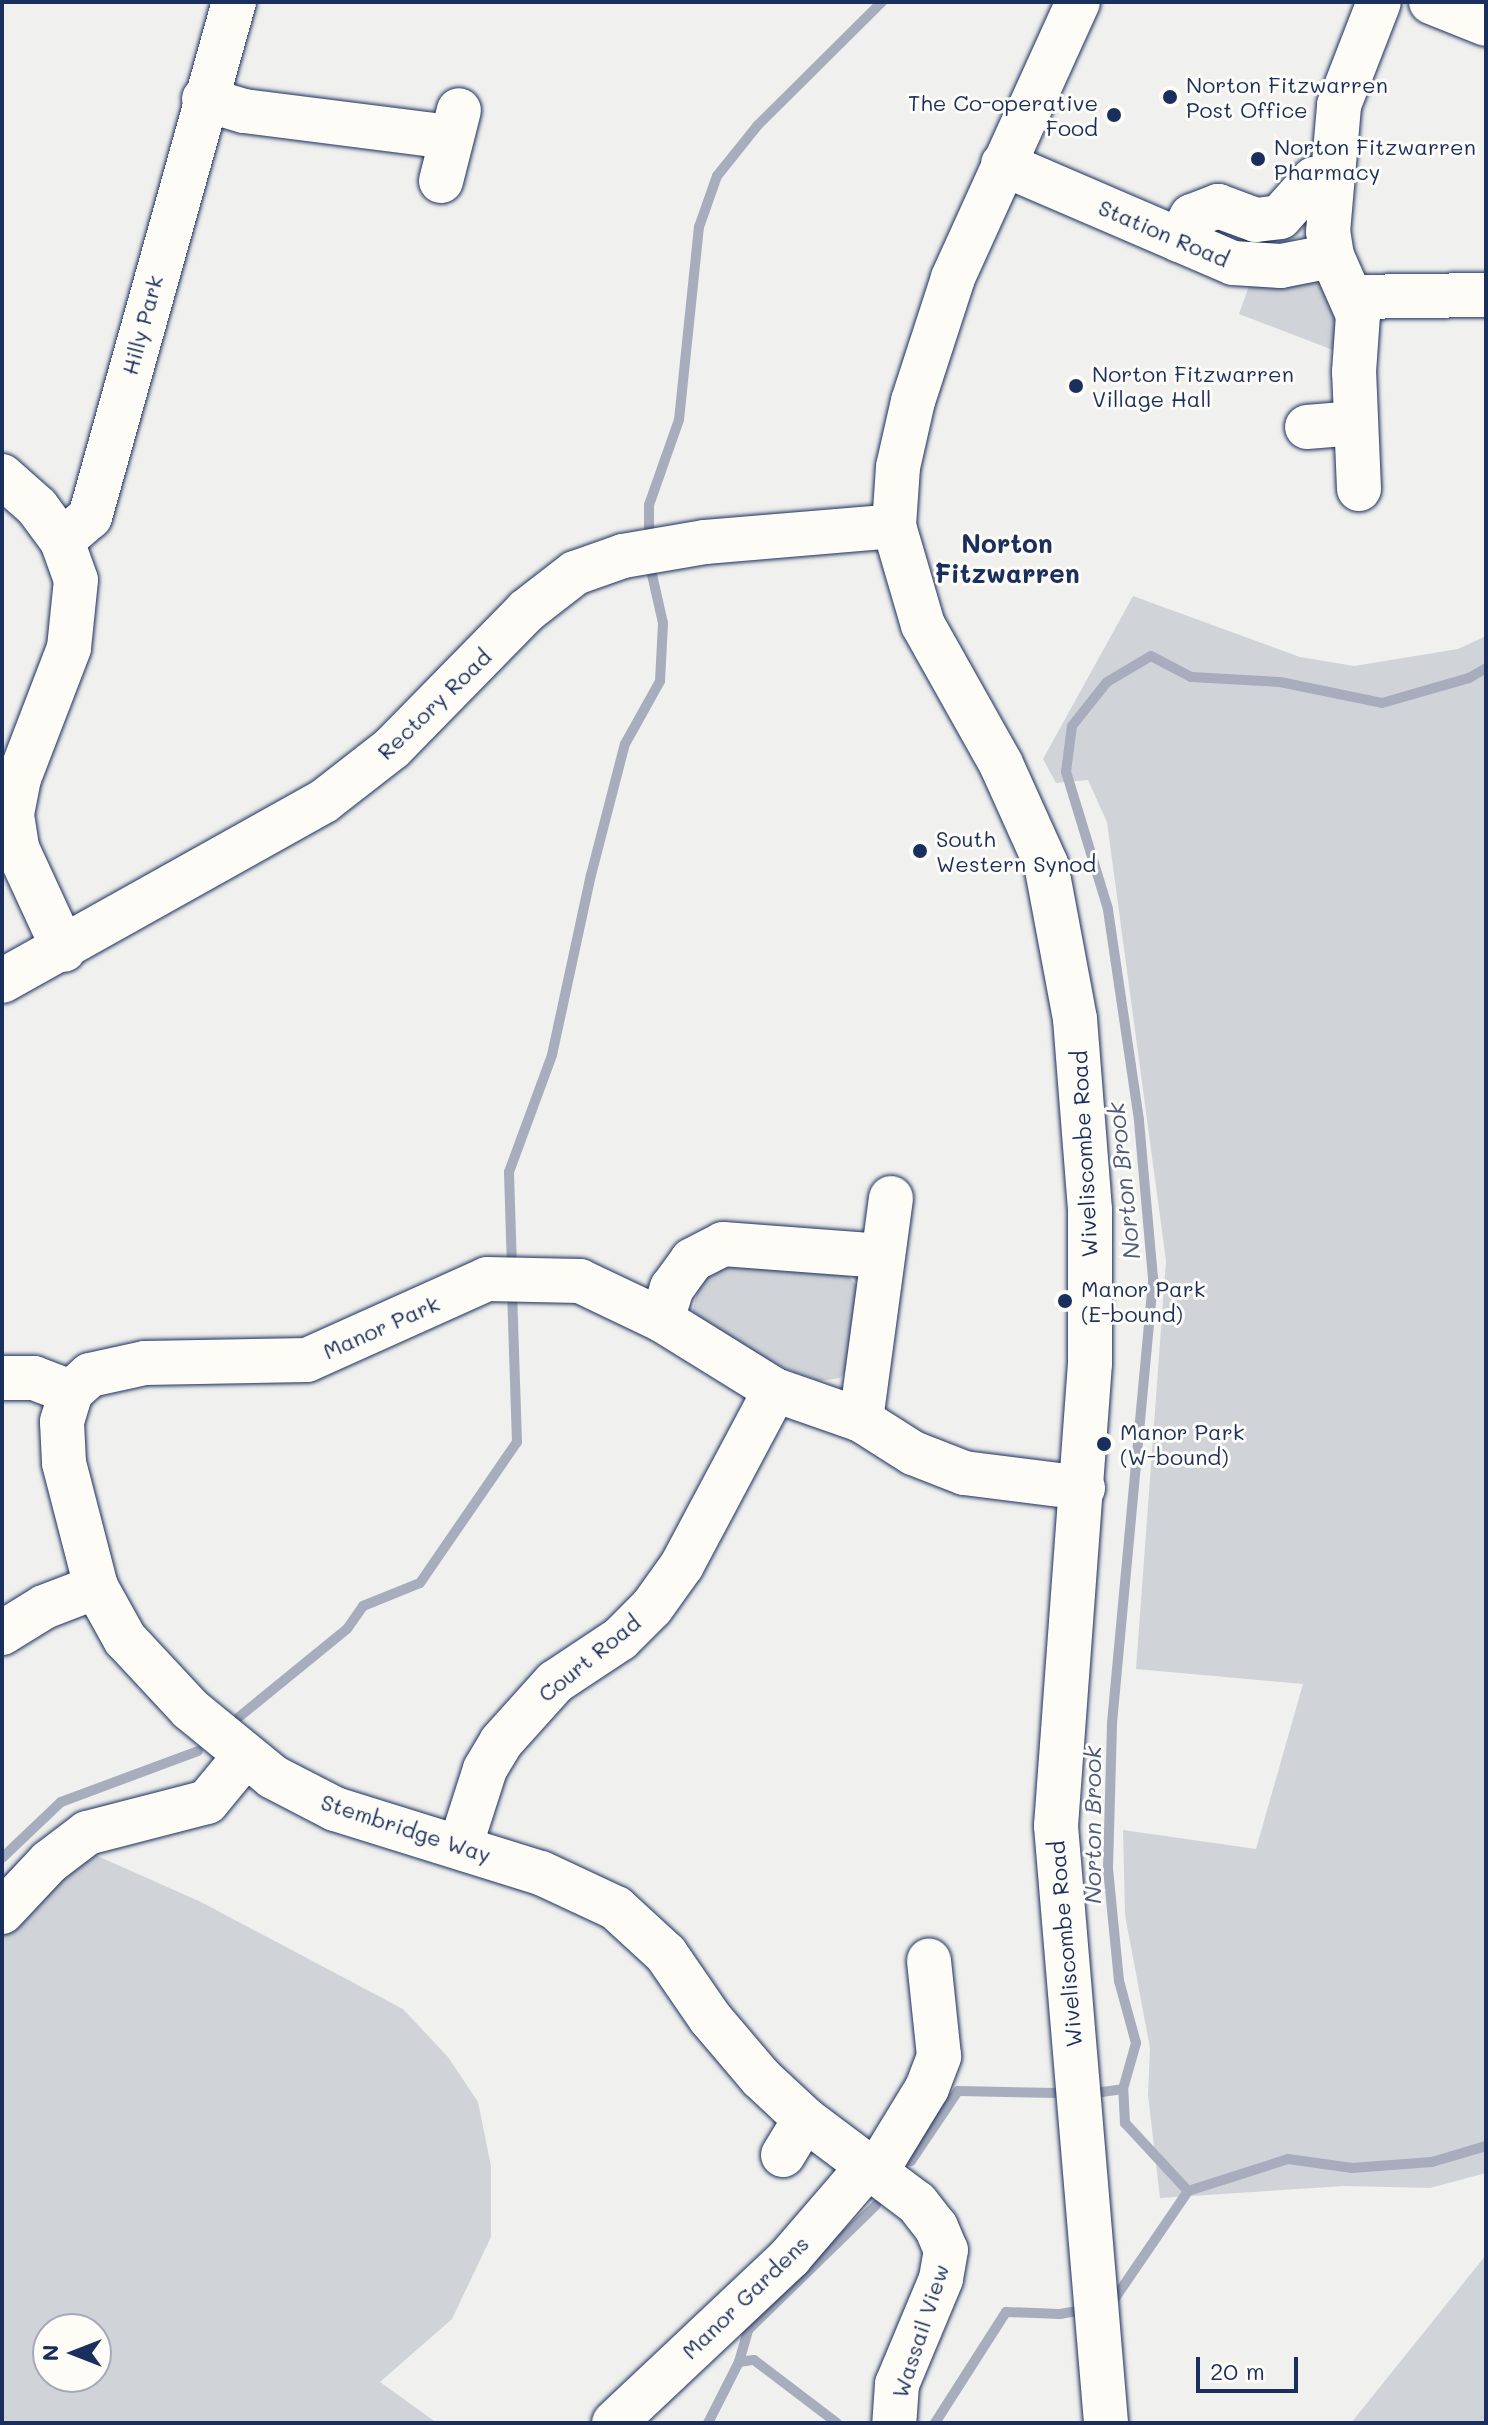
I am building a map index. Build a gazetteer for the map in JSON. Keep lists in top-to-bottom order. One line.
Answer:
{"streets":{"street":["Station Road","Hilly Park","Rectory Road","Wiveliscombe Road","Manor Park","Court Road","Stembridge Way","Manor Gardens","Wassail View"]},"crossings":[["Station Road","Wiveliscombe Road"],["Rectory Road","Wiveliscombe Road"],["Wiveliscombe Road","Manor Park"],["Manor Park","Court Road"],["Manor Park","Stembridge Way"],["Court Road","Stembridge Way"],["Stembridge Way","Manor Gardens"],["Stembridge Way","Wassail View"],["Manor Gardens","Wassail View"]],"districts":["Norton Fitzwarren"],"water":["Norton Brook"],"places":["Norton Fitzwarren Post Office","The Co-operative Food","Norton Fitzwarren Pharmacy","Norton Fitzwarren Village Hall","South Western Synod","Manor Park (E-bound)","Manor Park (W-bound)"],"scale_bar":"20 m","north":"left"}
